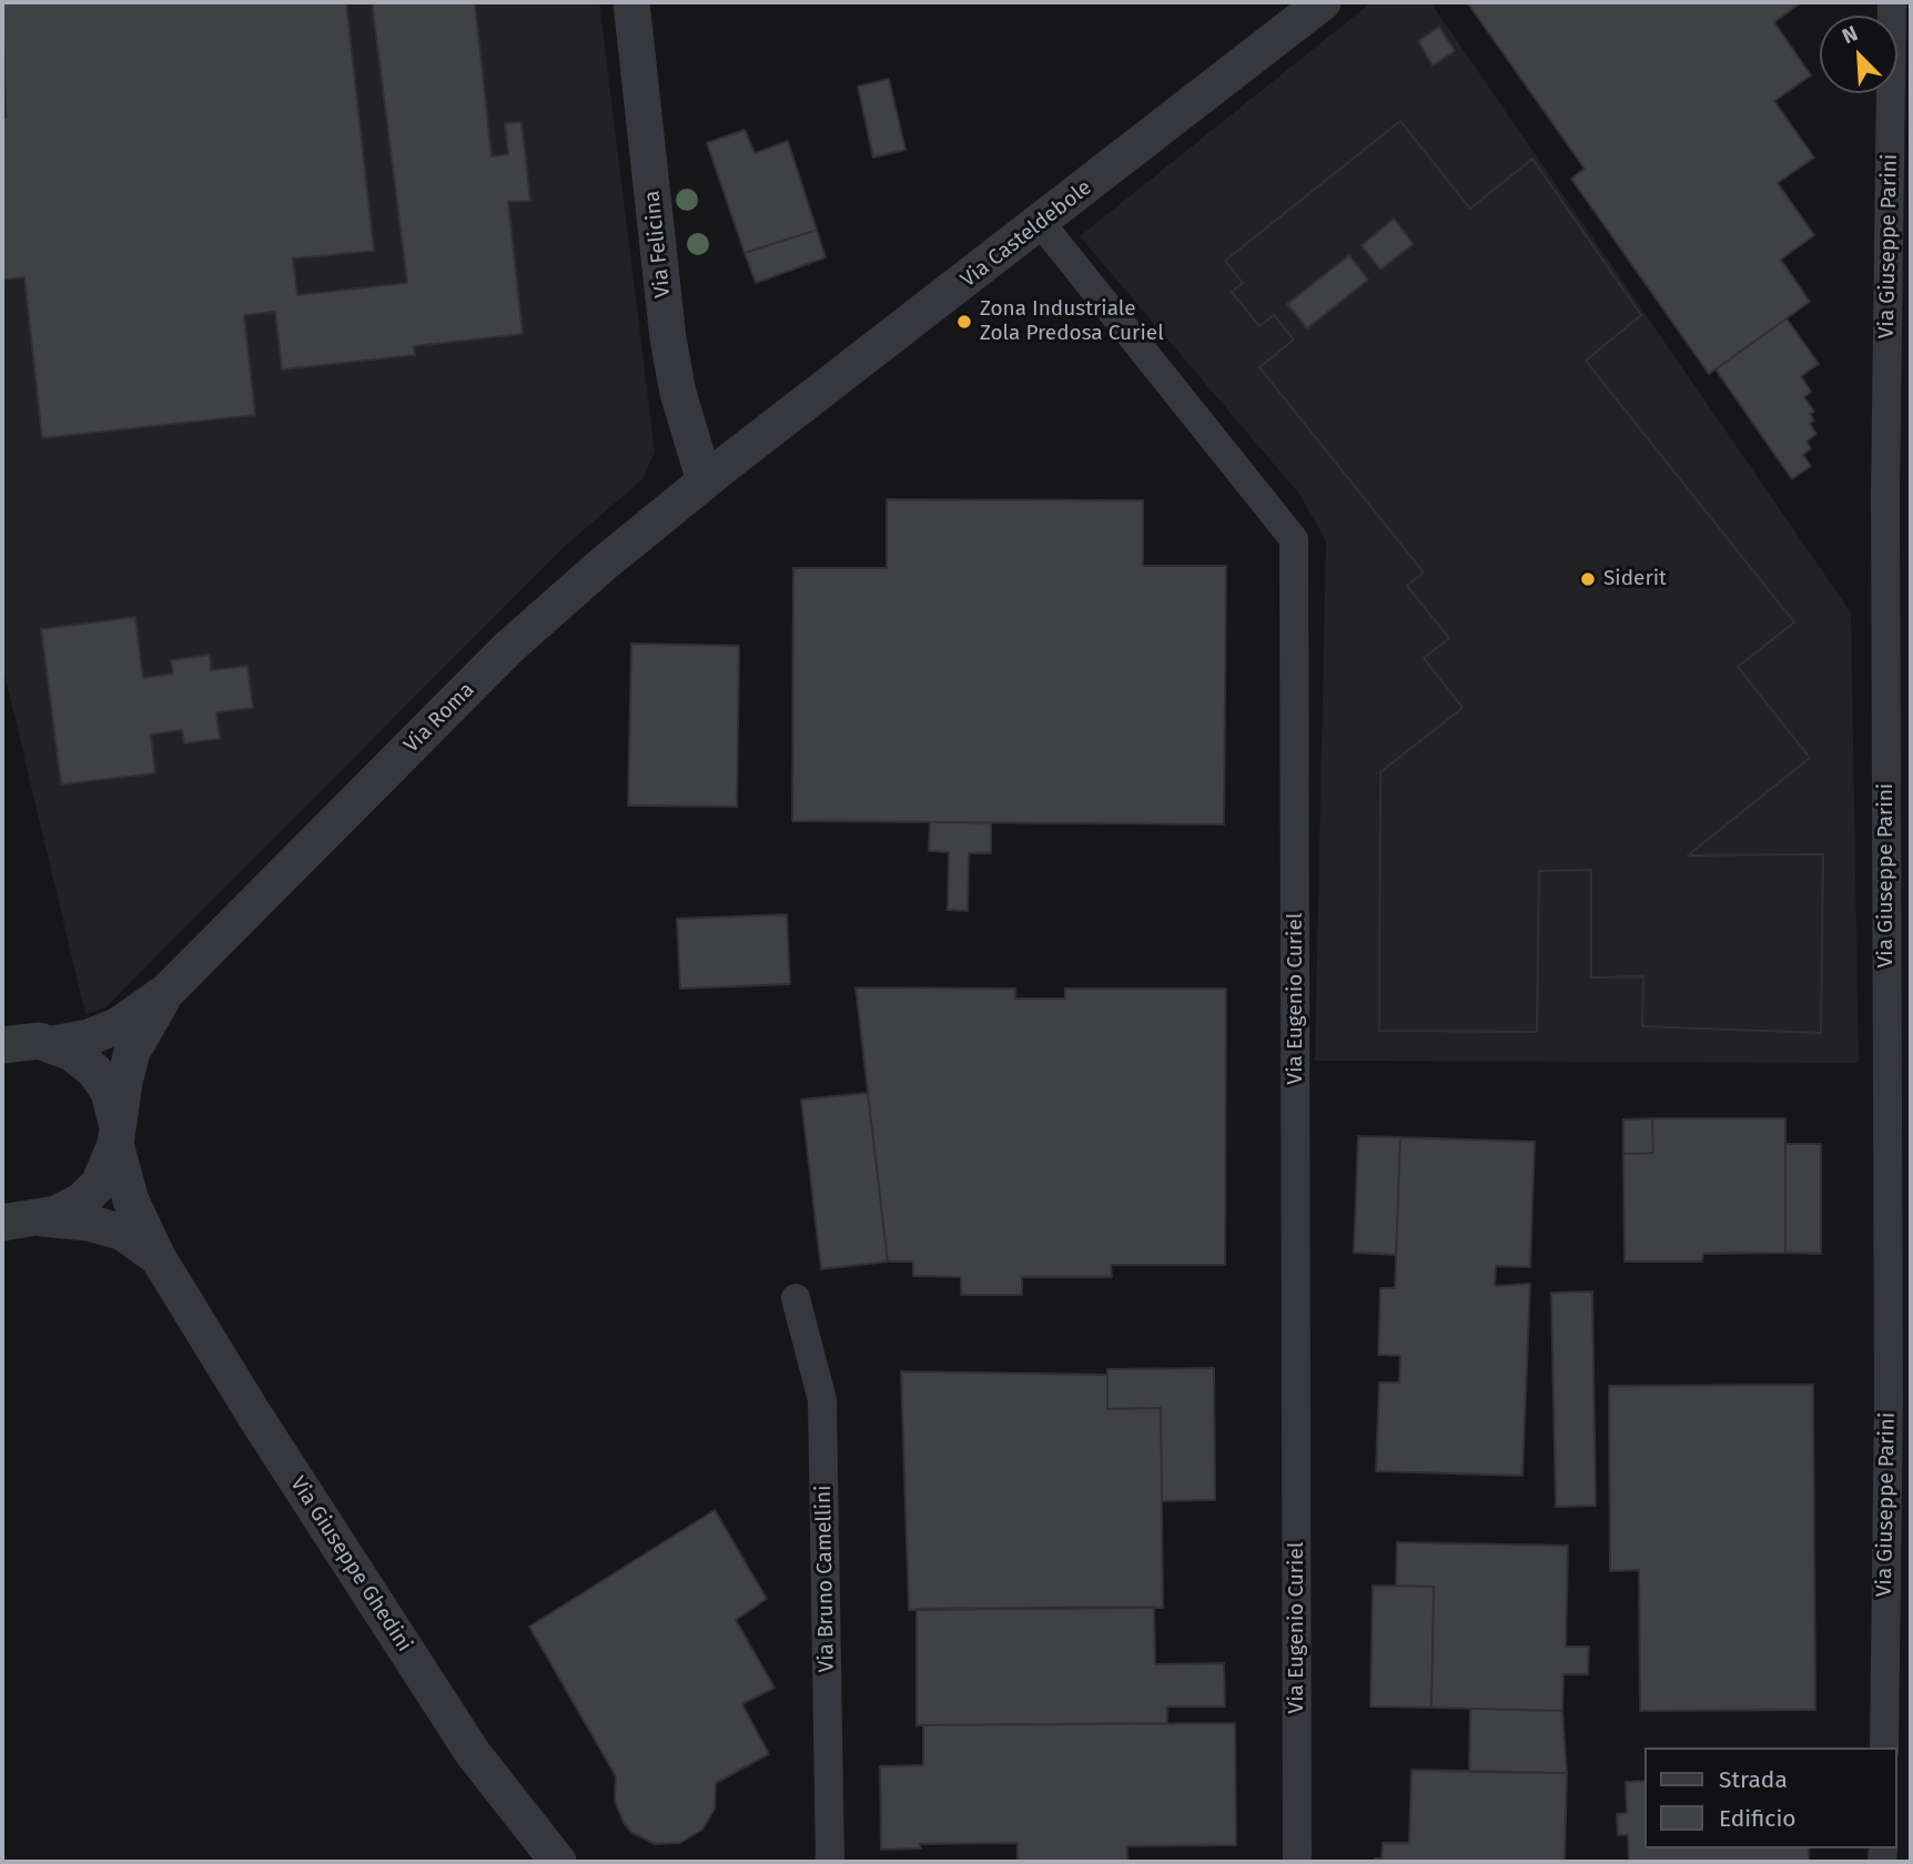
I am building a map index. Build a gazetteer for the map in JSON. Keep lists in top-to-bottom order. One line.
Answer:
{"streets":{"street":["Via Casteldebole","Via Felicina","Via Giuseppe Parini","Via Roma","Via Eugenio Curiel","Via Giuseppe Ghedini","Via Bruno Camellini"]},"crossings":[["Via Casteldebole","Via Felicina"],["Via Casteldebole","Via Roma"],["Via Casteldebole","Via Eugenio Curiel"],["Via Felicina","Via Roma"],["Via Roma","Via Giuseppe Ghedini"]],"places":["Zona Industriale Zola Predosa Curiel","Siderit"],"legend":["Strada","Edificio"],"north":"top left"}
